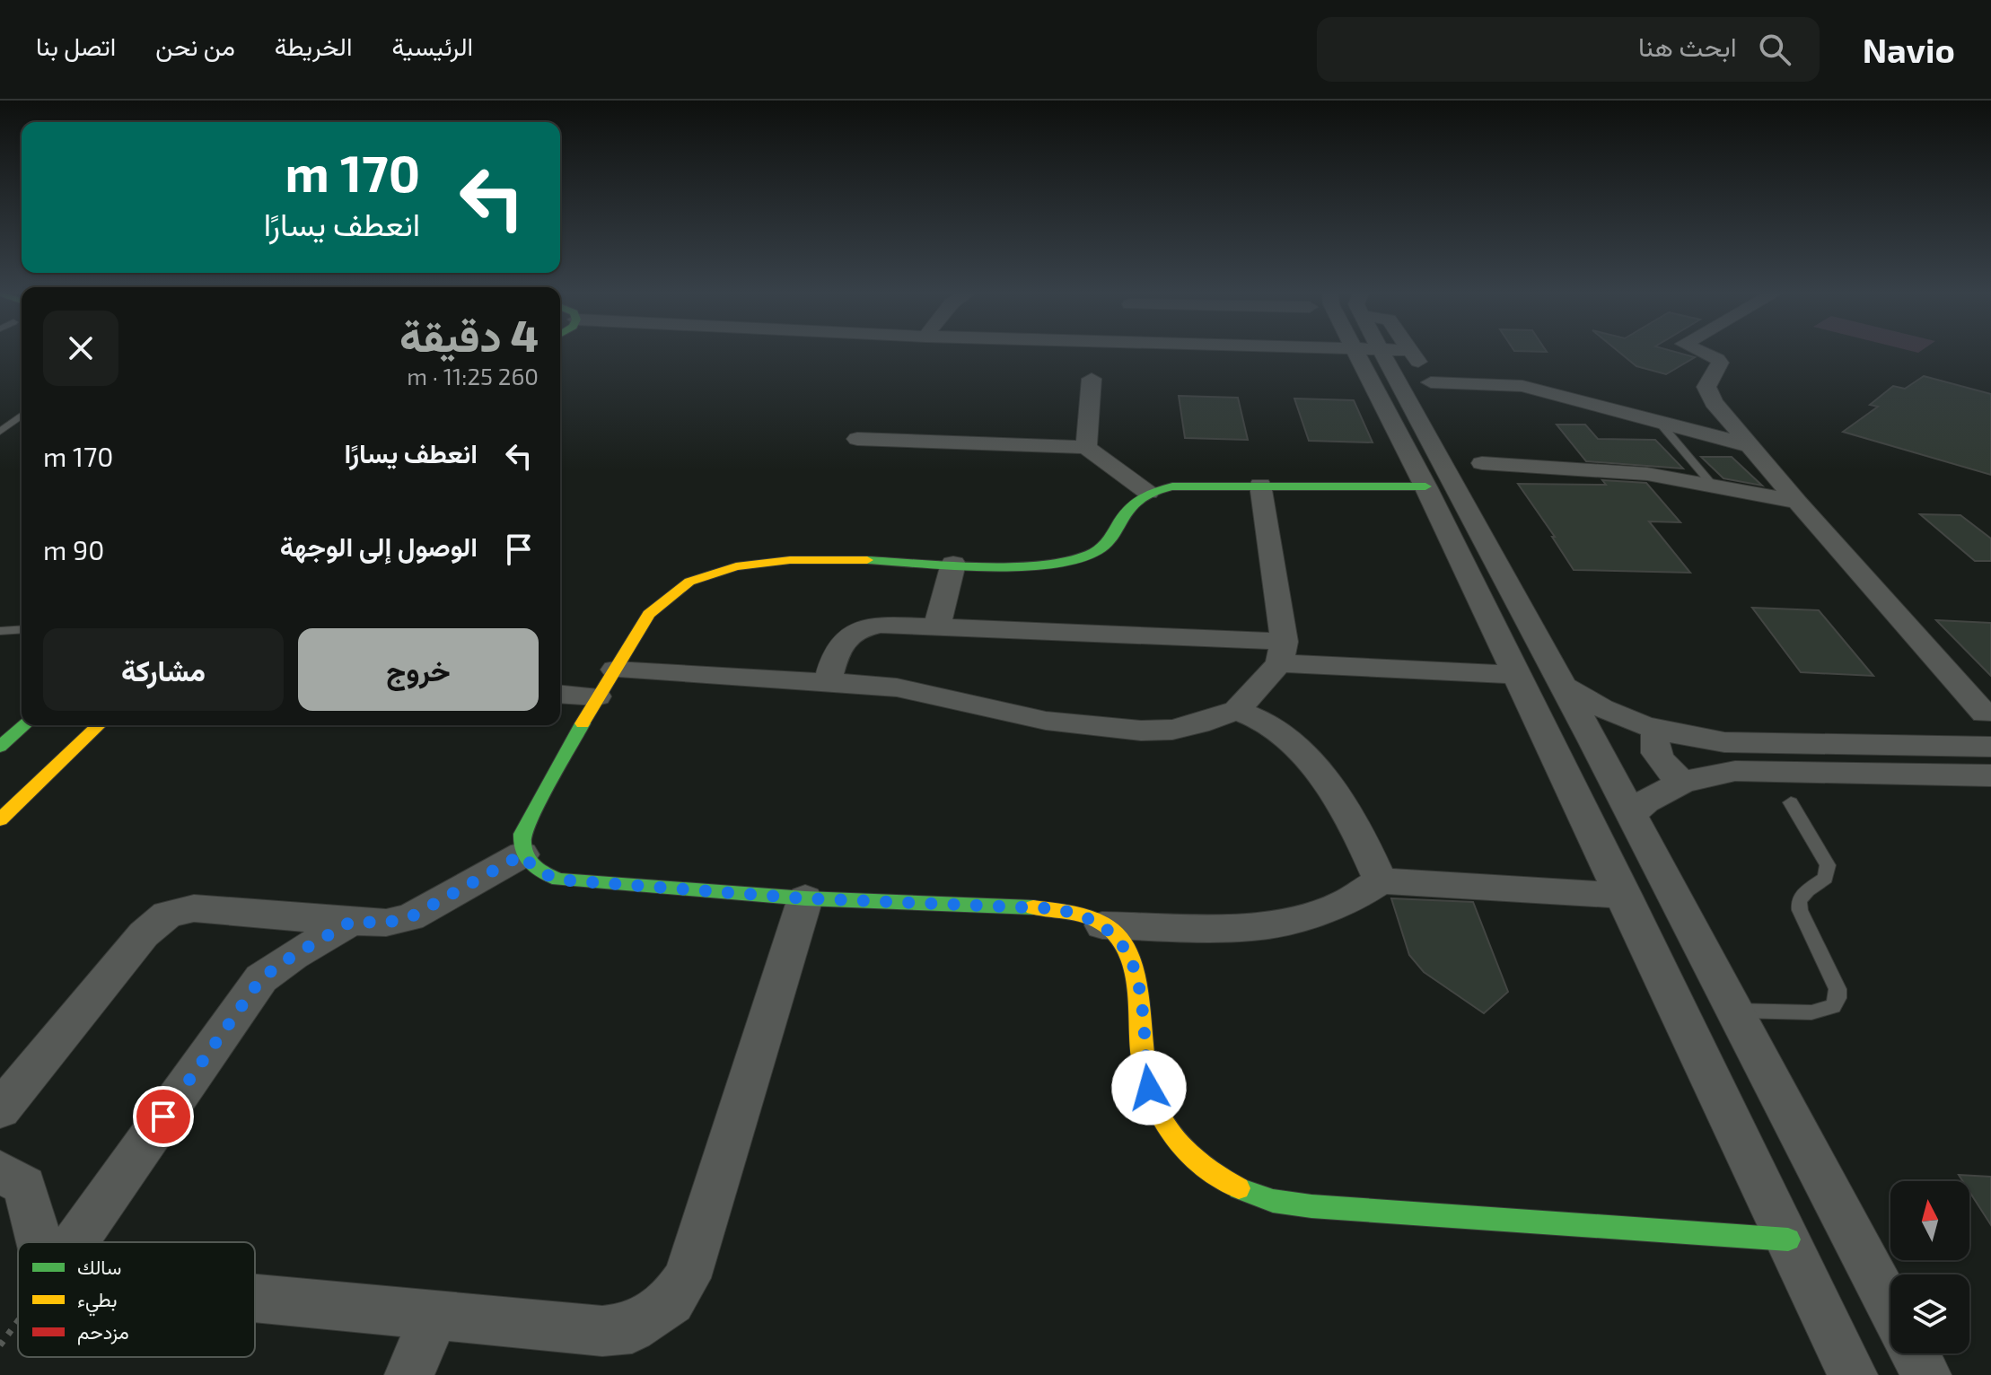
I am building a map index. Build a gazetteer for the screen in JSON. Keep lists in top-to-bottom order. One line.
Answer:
{"legend":["سالك","بطيء","مزدحم"],"north":"top","page":{"header":"Navio","search":"ابحث هنا","nav":["الرئيسية","الخريطة","من نحن","اتصل بنا"],"turn":["170 m","انعطف يسارًا"],"heading":["4 دقيقة","260 m · 11:25"],"list":[{"name":"انعطف يسارًا","value":"170 m"},{"name":"الوصول إلى الوجهة","value":"90 m"}],"buttons":["خروج","مشاركة"]}}
